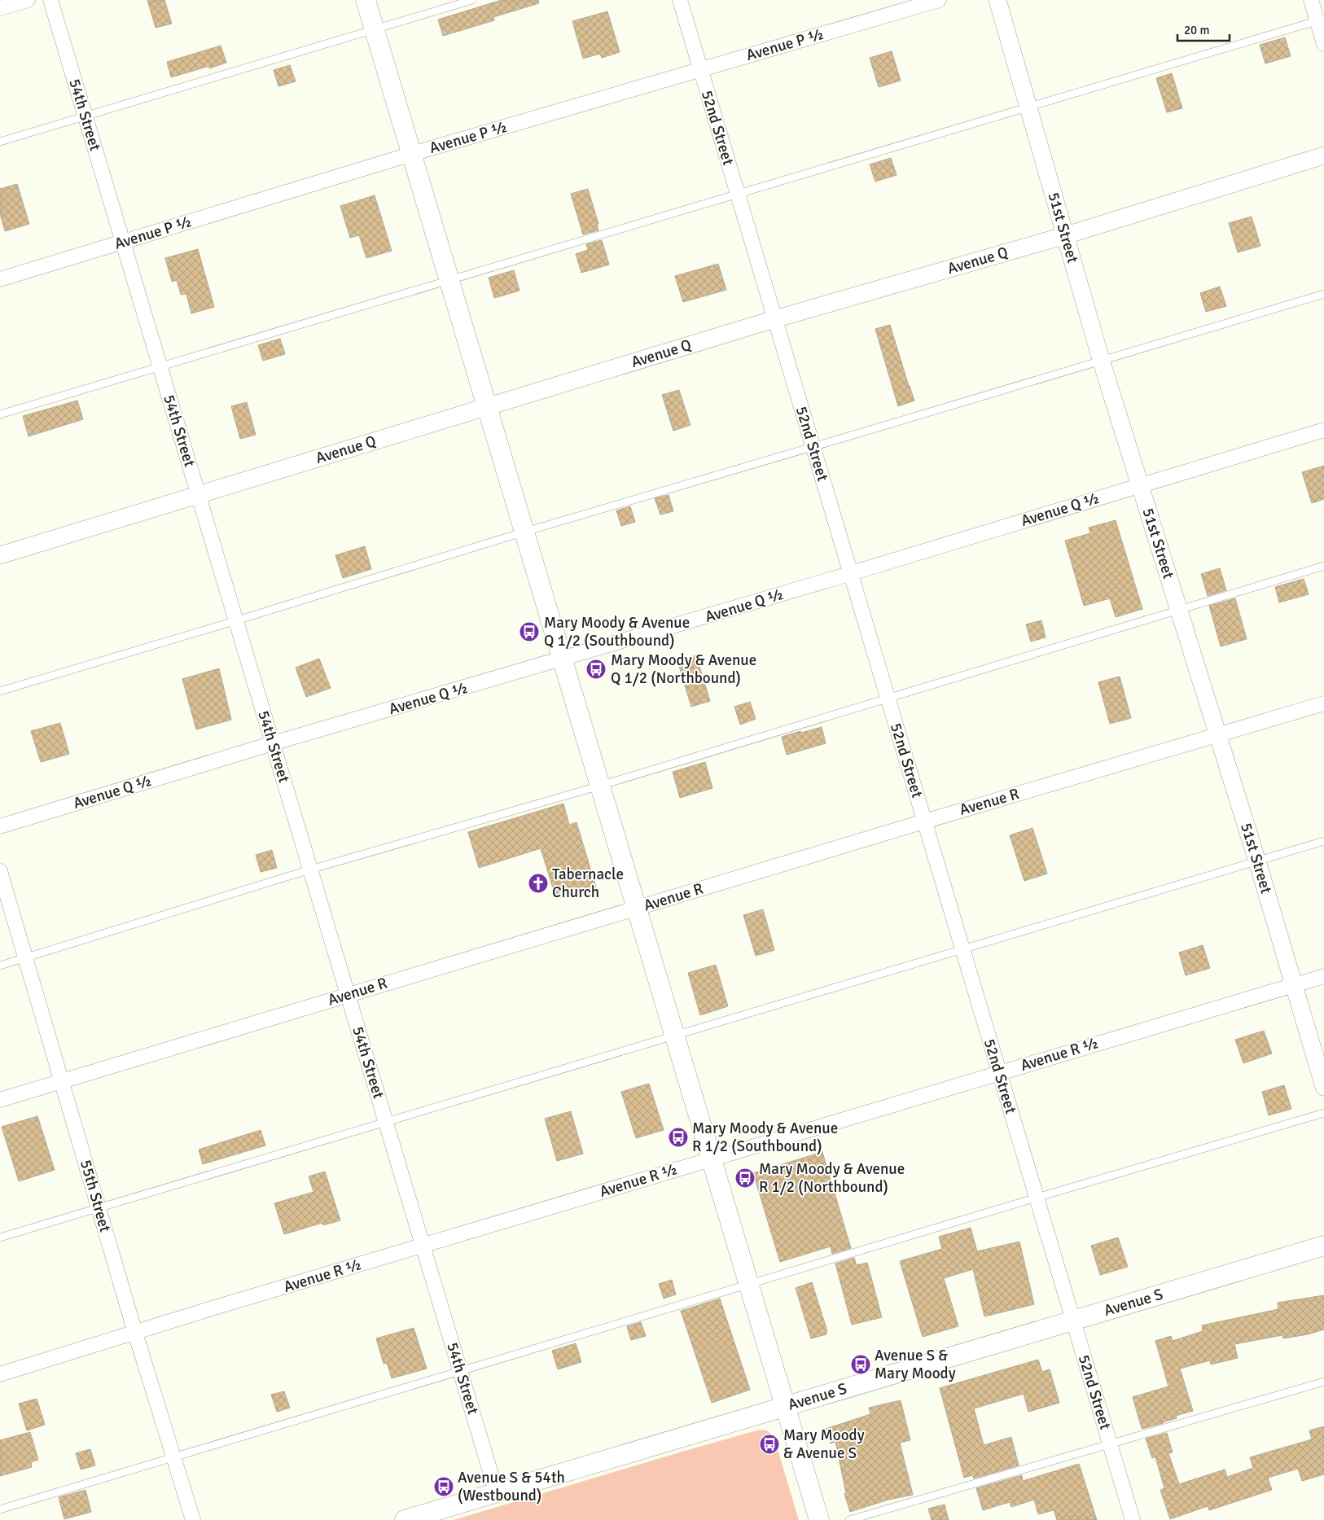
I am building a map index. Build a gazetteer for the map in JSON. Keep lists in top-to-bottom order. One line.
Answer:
{"streets":{"main road":["Avenue S"],"street":["Avenue P ½","54th Street","52nd Street","51st Street","Avenue Q","Avenue Q ½","Avenue R","Avenue R ½","55th Street"]},"crossings":[["Avenue P ½","54th Street"],["Avenue P ½","52nd Street"],["54th Street","Avenue Q"],["54th Street","Avenue Q ½"],["54th Street","Avenue R"],["54th Street","Avenue R ½"],["54th Street","Avenue S"],["52nd Street","Avenue Q"],["52nd Street","Avenue Q ½"],["52nd Street","Avenue R"],["52nd Street","Avenue R ½"],["52nd Street","Avenue S"],["51st Street","Avenue Q"],["51st Street","Avenue Q ½"],["51st Street","Avenue R"],["51st Street","Avenue R ½"],["Avenue R","55th Street"],["Avenue R ½","55th Street"]],"places":{"bus stop":["Mary Moody & Avenue Q 1/2 (Southbound)","Mary Moody & Avenue Q 1/2 (Northbound)","Mary Moody & Avenue R 1/2 (Southbound)","Mary Moody & Avenue R 1/2 (Northbound)","Avenue S & Mary Moody","Mary Moody & Avenue S","Avenue S & 54th (Westbound)"],"church":["Tabernacle Church"]},"scale_bar":"20 m"}
